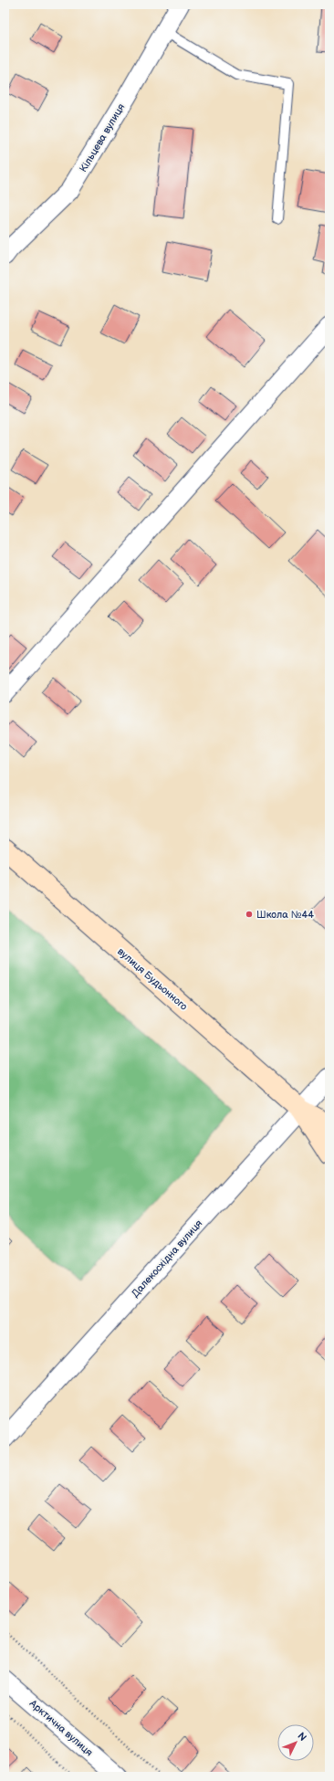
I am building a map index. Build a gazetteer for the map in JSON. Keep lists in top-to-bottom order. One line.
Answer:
{"streets":{"main road":["вулиця Будьонного"],"street":["Кільцева вулиця","Далекосхідна вулиця","Арктична вулиця"]},"crossings":[["вулиця Будьонного","Далекосхідна вулиця"]],"places":["Школа №44"],"north":"top right"}
